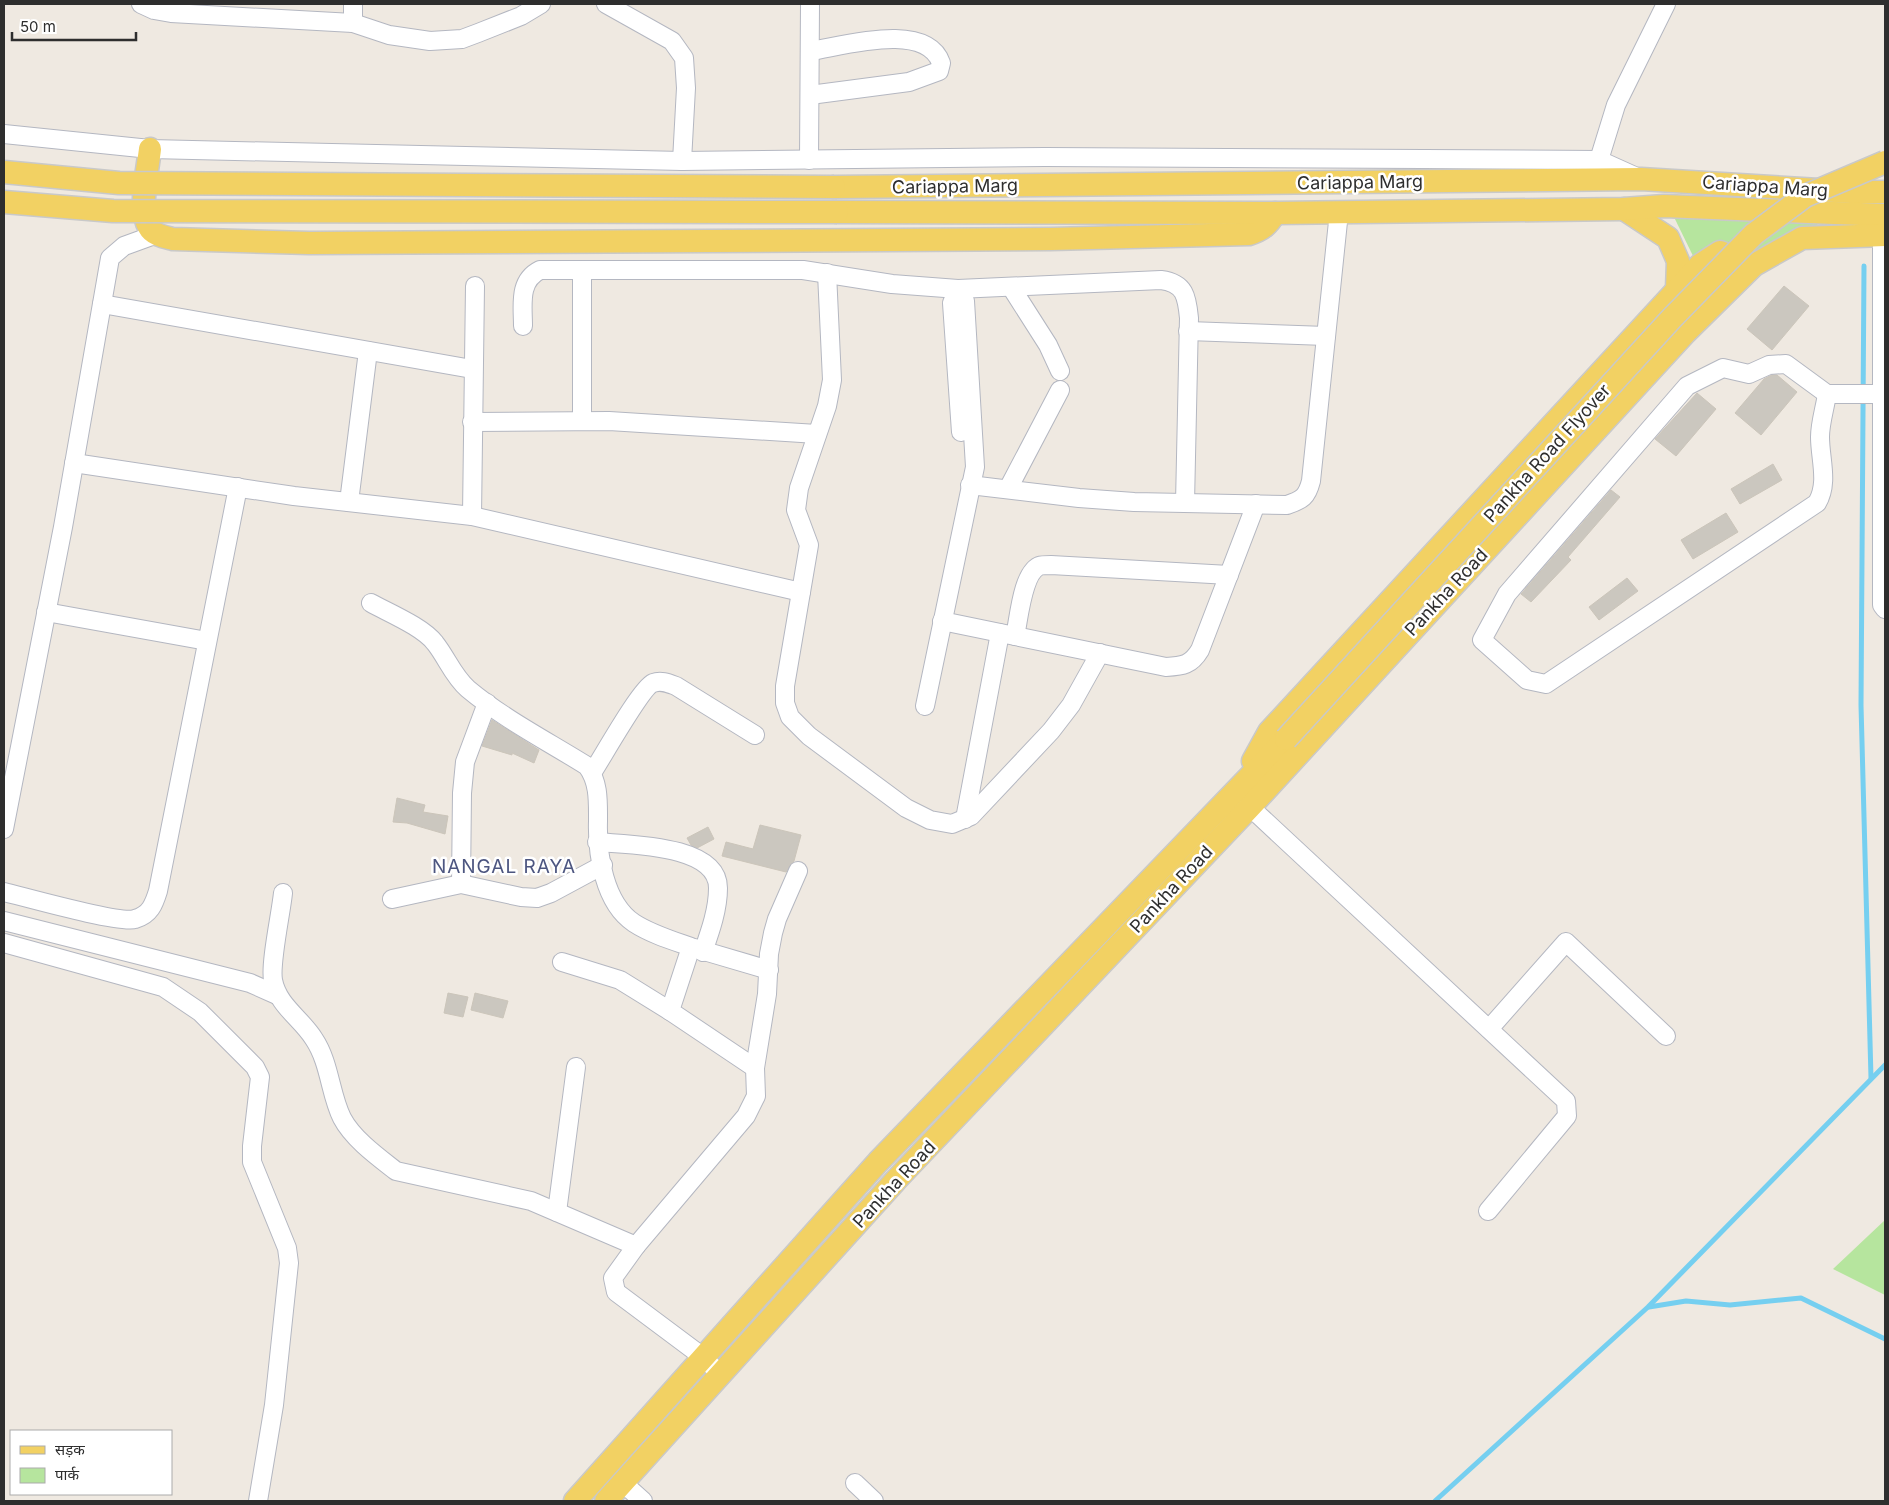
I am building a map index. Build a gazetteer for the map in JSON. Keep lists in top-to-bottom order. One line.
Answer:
{"streets":{"main road":["Cariappa Marg","Pankha Road Flyover","Pankha Road"]},"crossings":[["Cariappa Marg","Pankha Road"],["Pankha Road Flyover","Pankha Road"]],"districts":["NANGAL RAYA"],"legend":["सड़क","पार्क"],"scale_bar":"50 m"}
